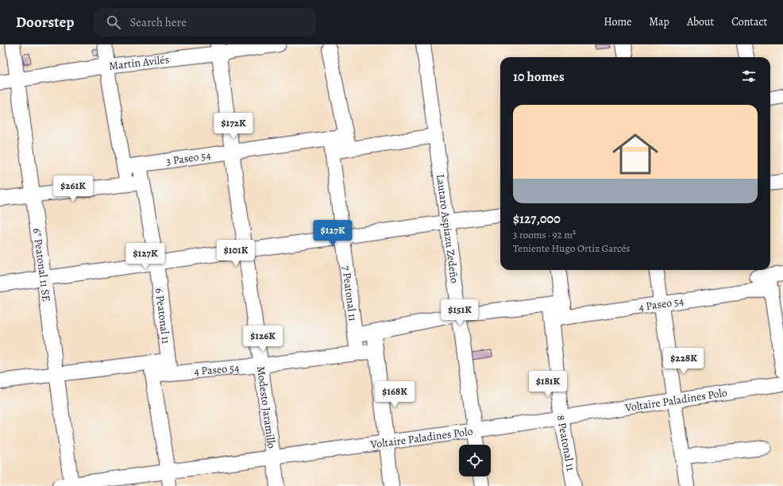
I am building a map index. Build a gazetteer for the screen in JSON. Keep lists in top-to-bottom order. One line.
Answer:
{"streets":{"street":["Martín Avilés","3 Paseo 54","Lautaro Aspiazu Zedeño","6° Peatonal 11 SE","7 Peatonal 11","4 Paseo 54","6 Peatonal 11","Voltaire Paladines Polo","Modesto Jaramillo","8 Peatonal 11"]},"crossings":[["Martín Avilés","6° Peatonal 11 SE"],["Martín Avilés","Modesto Jaramillo"],["3 Paseo 54","Lautaro Aspiazu Zedeño"],["3 Paseo 54","7 Peatonal 11"],["3 Paseo 54","6 Peatonal 11"],["3 Paseo 54","Modesto Jaramillo"],["Lautaro Aspiazu Zedeño","Voltaire Paladines Polo"],["6° Peatonal 11 SE","4 Paseo 54"],["6° Peatonal 11 SE","Voltaire Paladines Polo"],["7 Peatonal 11","4 Paseo 54"],["4 Paseo 54","6 Peatonal 11"],["4 Paseo 54","Modesto Jaramillo"],["4 Paseo 54","8 Peatonal 11"],["Voltaire Paladines Polo","Modesto Jaramillo"],["Voltaire Paladines Polo","8 Peatonal 11"]],"page":{"header":"Doorstep","search":"Search here","nav":["Home","Map","About","Contact"],"heading":"10 homes","list":[{"name":"$127,000","note":"3 rooms · 92 m² · Teniente Hugo Ortiz Garcés"}],"price":["$172K","$261K","$127K","$101K","$127K","$151K","$126K","$228K","$181K","$168K"]}}
